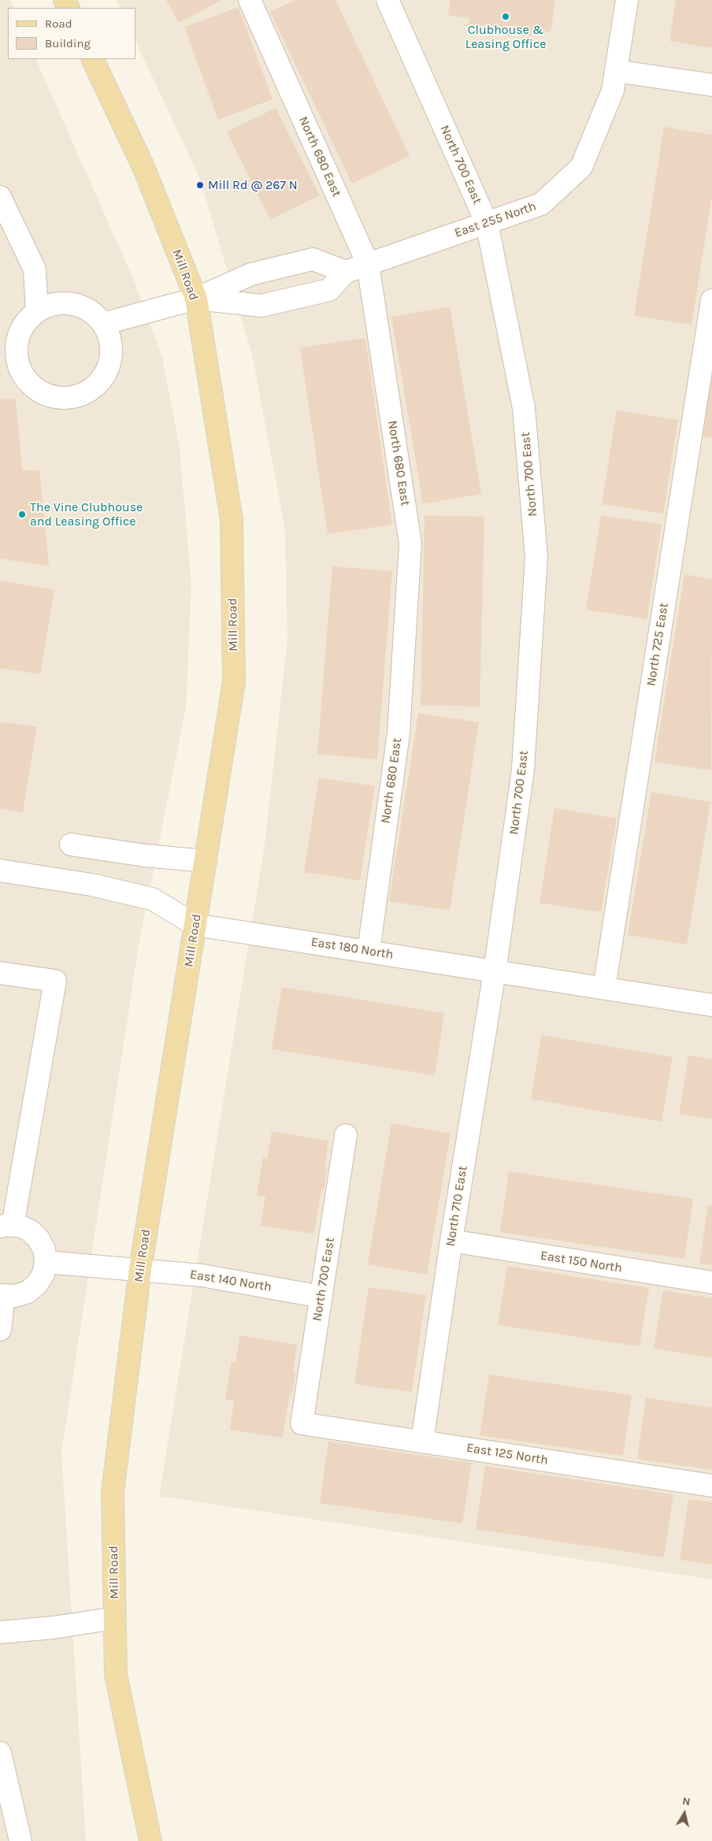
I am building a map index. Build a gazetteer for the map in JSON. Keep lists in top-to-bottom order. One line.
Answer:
{"streets":{"main road":["Mill Road"],"street":["North 680 East","North 700 East","East 255 North","North 725 East","East 180 North","North 710 East","East 150 North","East 140 North","East 125 North"]},"crossings":[["North 680 East","East 255 North"],["North 680 East","East 180 North"],["North 700 East","East 255 North"],["North 700 East","East 180 North"],["North 700 East","North 710 East"],["North 700 East","East 140 North"],["North 700 East","East 125 North"],["Mill Road","East 180 North"],["Mill Road","East 140 North"],["North 725 East","East 180 North"],["East 180 North","North 710 East"],["North 710 East","East 150 North"],["North 710 East","East 125 North"]],"places":["Clubhouse & Leasing Office","Mill Rd @ 267 N","The Vine Clubhouse and Leasing Office"],"legend":["Road","Building"],"north":"top"}
